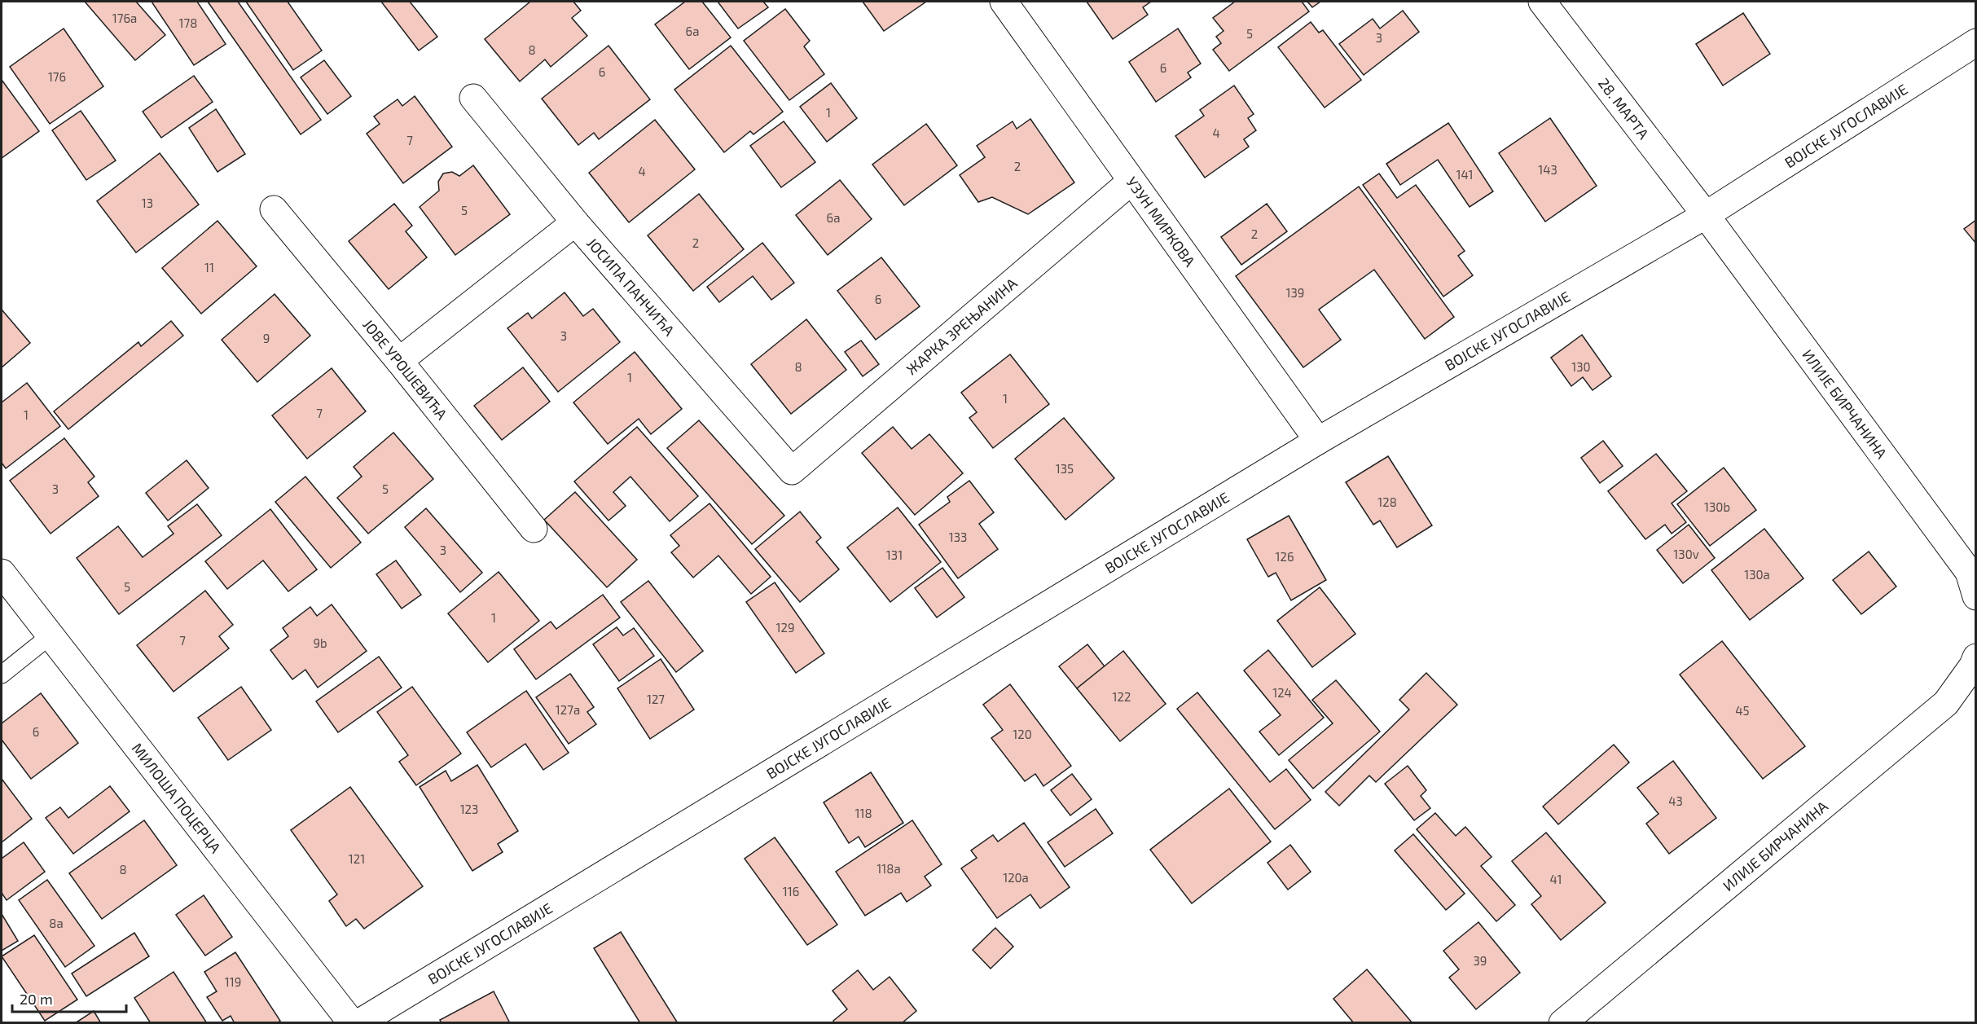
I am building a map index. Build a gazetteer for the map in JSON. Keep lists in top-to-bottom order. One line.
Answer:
{"streets":{"street":["28. МАРТА","ВОЈСКЕ ЈУГОСЛАВИЈЕ","УЗУН МИРКОВА","ЈОСИПА ПАНЧИЋА","ЖАРКА ЗРЕЊАНИНА","ЈОВЕ УРОШЕВИЋА","ИЛИЈЕ БИРЧАНИНА","МИЛОША ПОЦЕРЦА"]},"crossings":[["28. МАРТА","ВОЈСКЕ ЈУГОСЛАВИЈЕ"],["28. МАРТА","ИЛИЈЕ БИРЧАНИНА"],["ВОЈСКЕ ЈУГОСЛАВИЈЕ","УЗУН МИРКОВА"],["ВОЈСКЕ ЈУГОСЛАВИЈЕ","ИЛИЈЕ БИРЧАНИНА"],["УЗУН МИРКОВА","ЖАРКА ЗРЕЊАНИНА"],["ЈОСИПА ПАНЧИЋА","ЖАРКА ЗРЕЊАНИНА"]],"house_numbers":["176a","178","6a","5","3","8","6","6","176","1","4","7","2","143","4","141","13","5","6a","2","2","11","139","6","3","9","8","130","1","1","7","1","135","3","5","128","130b","133","3","130v","131","126","130a","5","1","129","7","9b","124","122","127","127a","45","6","120","43","123","118","121","118a","8","120a","41","116","8a","39","119"],"scale_bar":"20 m"}
